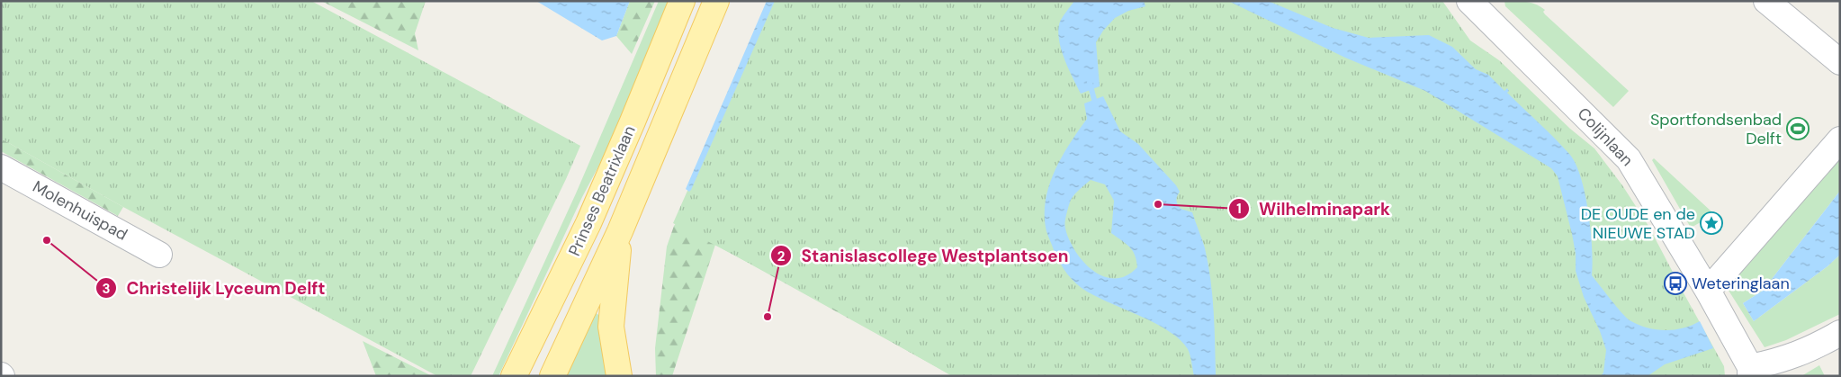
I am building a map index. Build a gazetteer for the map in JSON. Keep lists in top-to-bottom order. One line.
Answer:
{"streets":{"main road":["Prinses Beatrixlaan"],"street":["Colijnlaan","Molenhuispad"]},"places":{"sports":["Sportfondsenbad Delft"],"other":["Wilhelminapark","Christelijk Lyceum Delft","Stanislascollege Westplantsoen"],"place":["DE OUDE en de NIEUWE STAD"],"bus stop":["Weteringlaan"]}}
